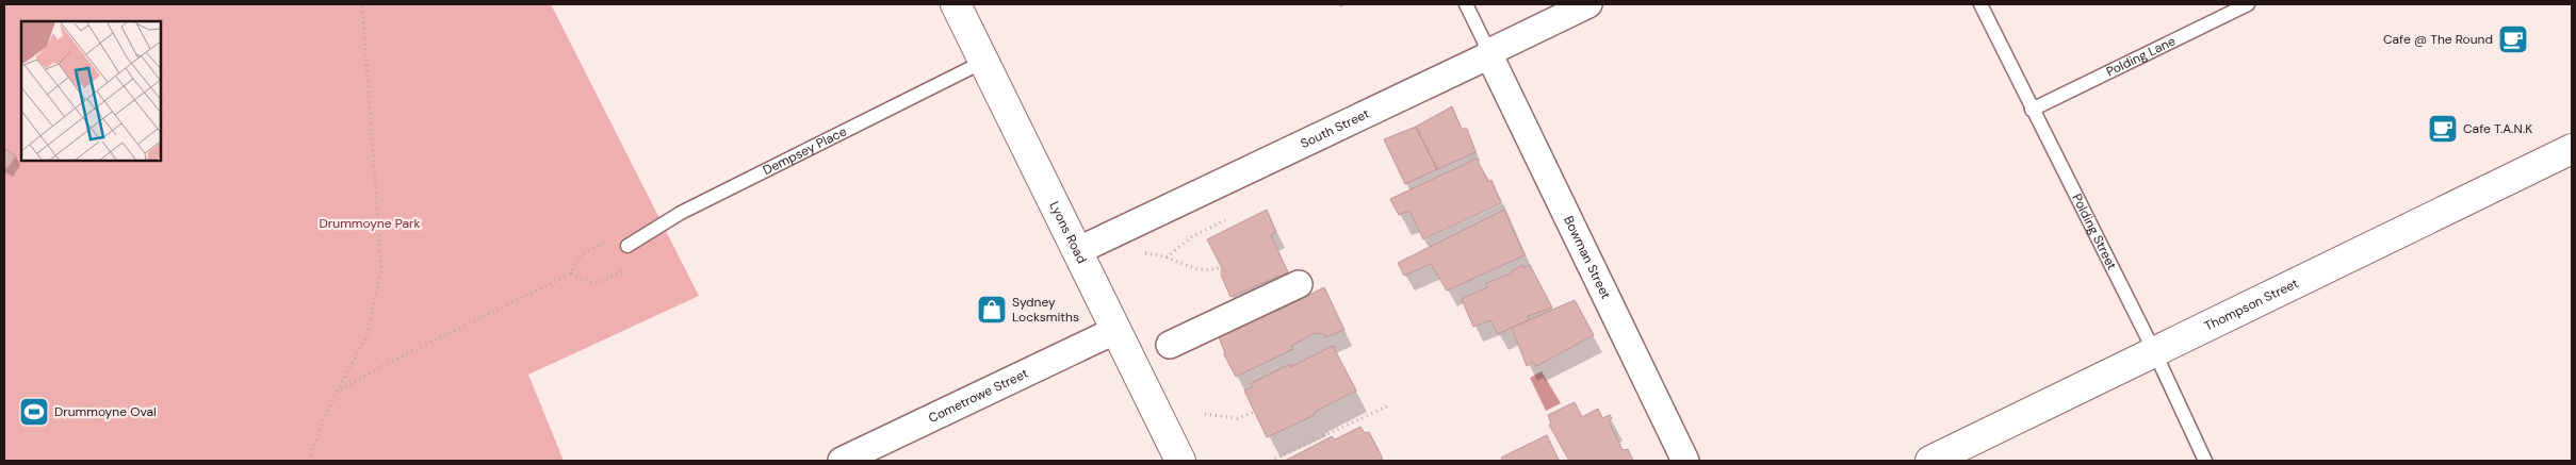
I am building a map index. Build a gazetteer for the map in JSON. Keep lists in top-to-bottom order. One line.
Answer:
{"streets":{"street":["South Street","Lyons Road","Bowman Street","Thompson Street","Cometrowe Street"],"lane":["Polding Lane","Dempsey Place","Polding Street"]},"crossings":[["Polding Lane","Polding Street"],["South Street","Lyons Road"],["South Street","Bowman Street"],["Dempsey Place","Lyons Road"],["Lyons Road","Cometrowe Street"],["Polding Street","Thompson Street"]],"parks":["Drummoyne Park"],"places":{"cafe":["Cafe @ The Round","Cafe T.A.N.K"],"shop":["Sydney Locksmiths"],"sports":["Drummoyne Oval"]}}
